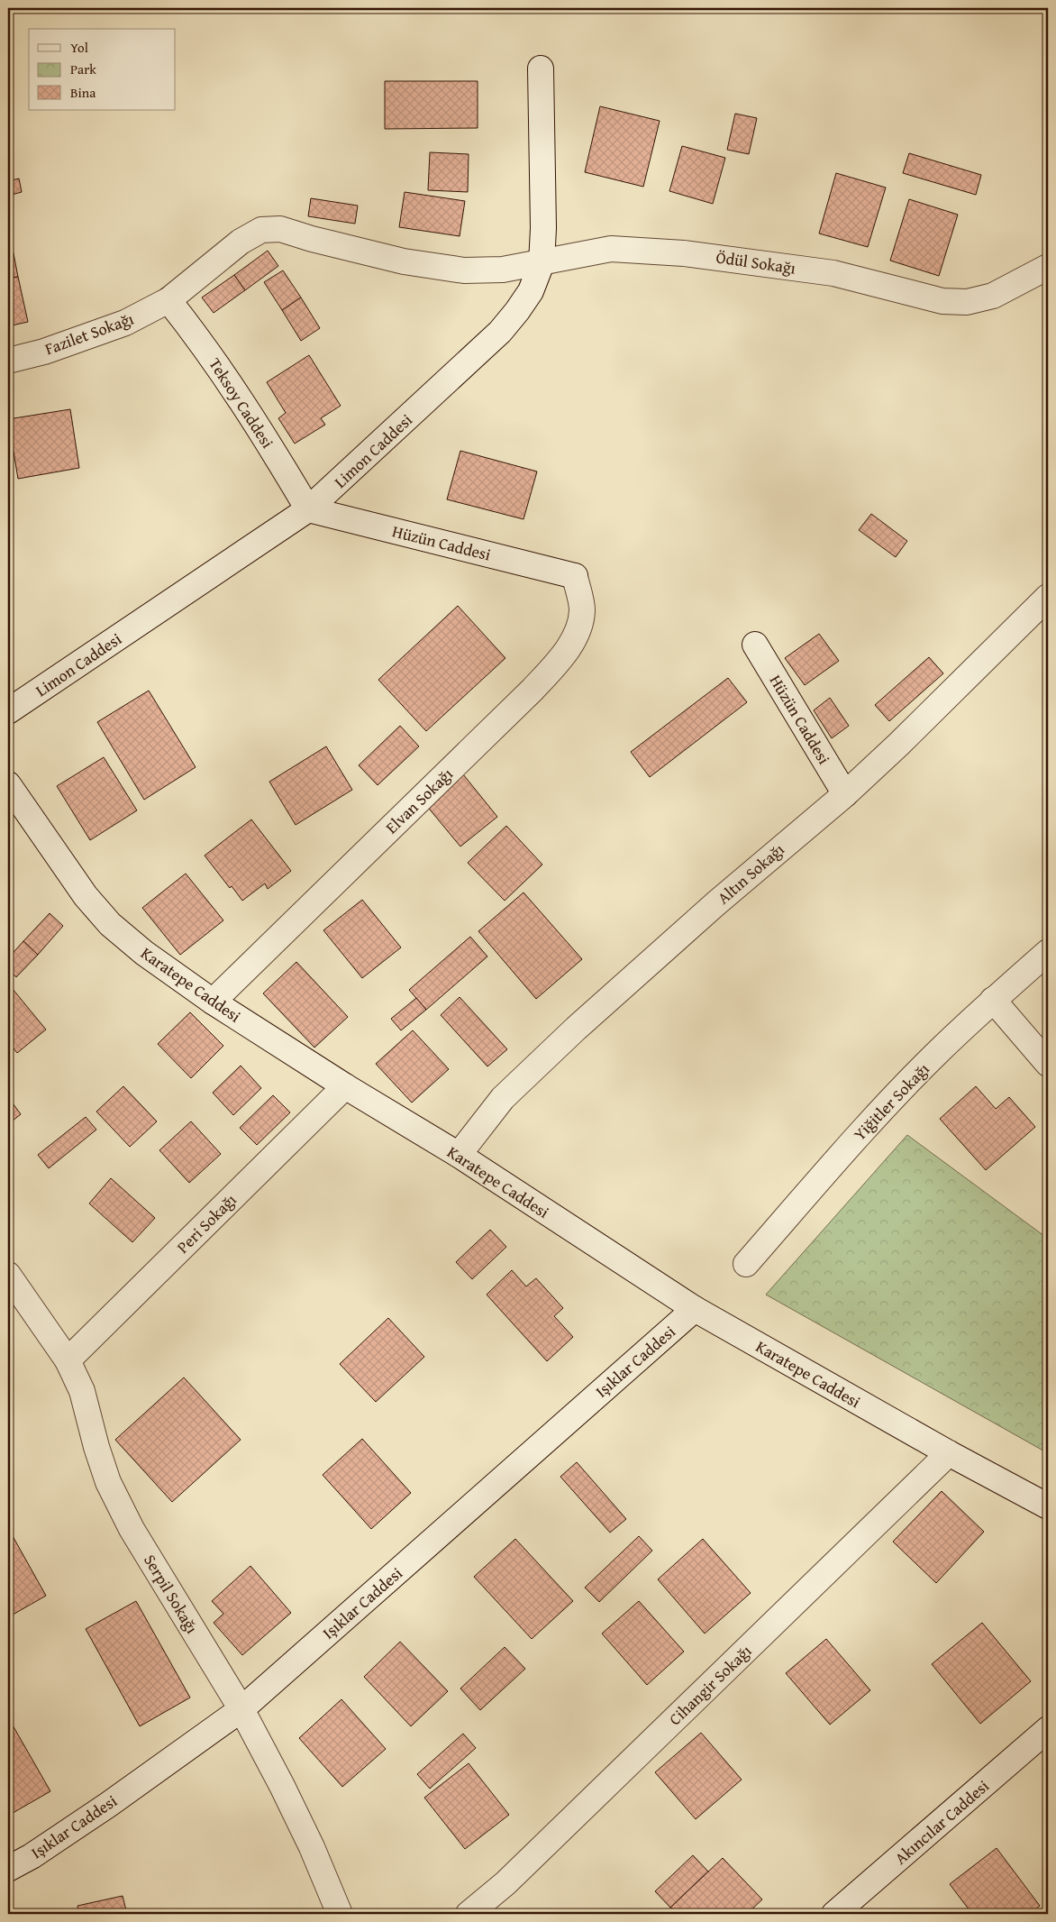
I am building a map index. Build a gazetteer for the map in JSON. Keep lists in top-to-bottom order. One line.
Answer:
{"streets":{"street":["Ödül Sokağı","Fazilet Sokağı","Teksoy Caddesi","Limon Caddesi","Hüzün Caddesi","Elvan Sokağı","Altın Sokağı","Karatepe Caddesi","Yiğitler Sokağı","Peri Sokağı","Işıklar Caddesi","Serpil Sokağı","Cihangir Sokağı","Akıncılar Caddesi"]},"crossings":[["Ödül Sokağı","Fazilet Sokağı"],["Ödül Sokağı","Teksoy Caddesi"],["Ödül Sokağı","Limon Caddesi"],["Fazilet Sokağı","Teksoy Caddesi"],["Teksoy Caddesi","Limon Caddesi"],["Teksoy Caddesi","Hüzün Caddesi"],["Limon Caddesi","Hüzün Caddesi"],["Hüzün Caddesi","Elvan Sokağı"],["Hüzün Caddesi","Altın Sokağı"],["Elvan Sokağı","Karatepe Caddesi"],["Altın Sokağı","Karatepe Caddesi"],["Karatepe Caddesi","Peri Sokağı"],["Karatepe Caddesi","Işıklar Caddesi"],["Karatepe Caddesi","Cihangir Sokağı"],["Peri Sokağı","Serpil Sokağı"],["Işıklar Caddesi","Serpil Sokağı"]],"legend":["Yol","Park","Bina"]}
